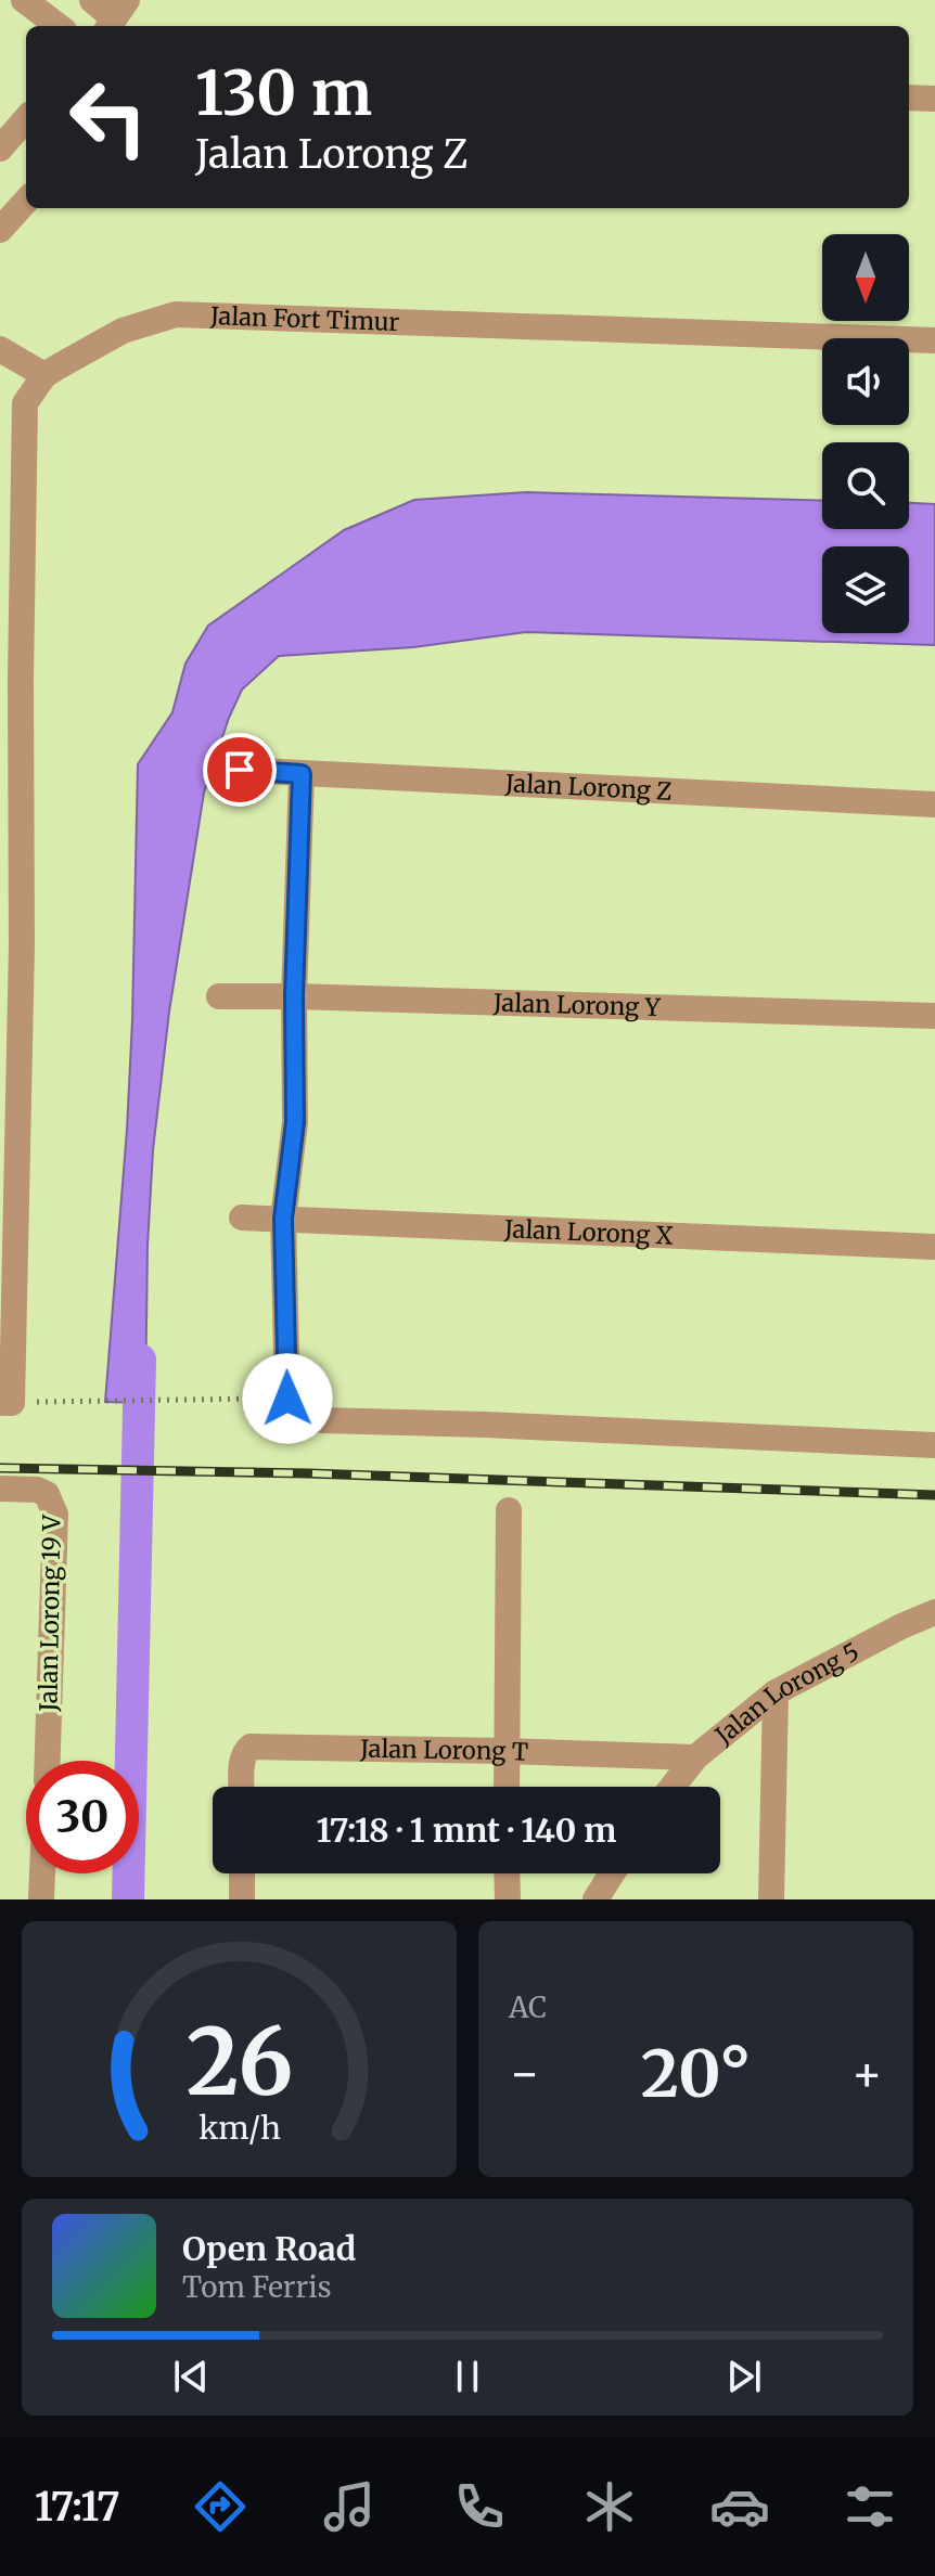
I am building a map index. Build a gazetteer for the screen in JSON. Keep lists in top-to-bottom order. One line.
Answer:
{"streets":{"street":["Jalan Fort Timur","Jalan Lorong Z","Jalan Lorong Y","Jalan Lorong X","Jalan Lorong 19 V","Jalan Lorong 5","Jalan Lorong T"]},"crossings":[["Jalan Lorong 5","Jalan Lorong T"]],"north":"bottom","page":{"turn":["130 m","Jalan Lorong Z"],"limit":"30","trip":"17:18 · 1 mnt · 140 m","tile":"AC","heat":["−","20°","+"],"song":["Open Road","Tom Ferris"],"tabs":"17:17","gauge":["26","km/h"]}}
